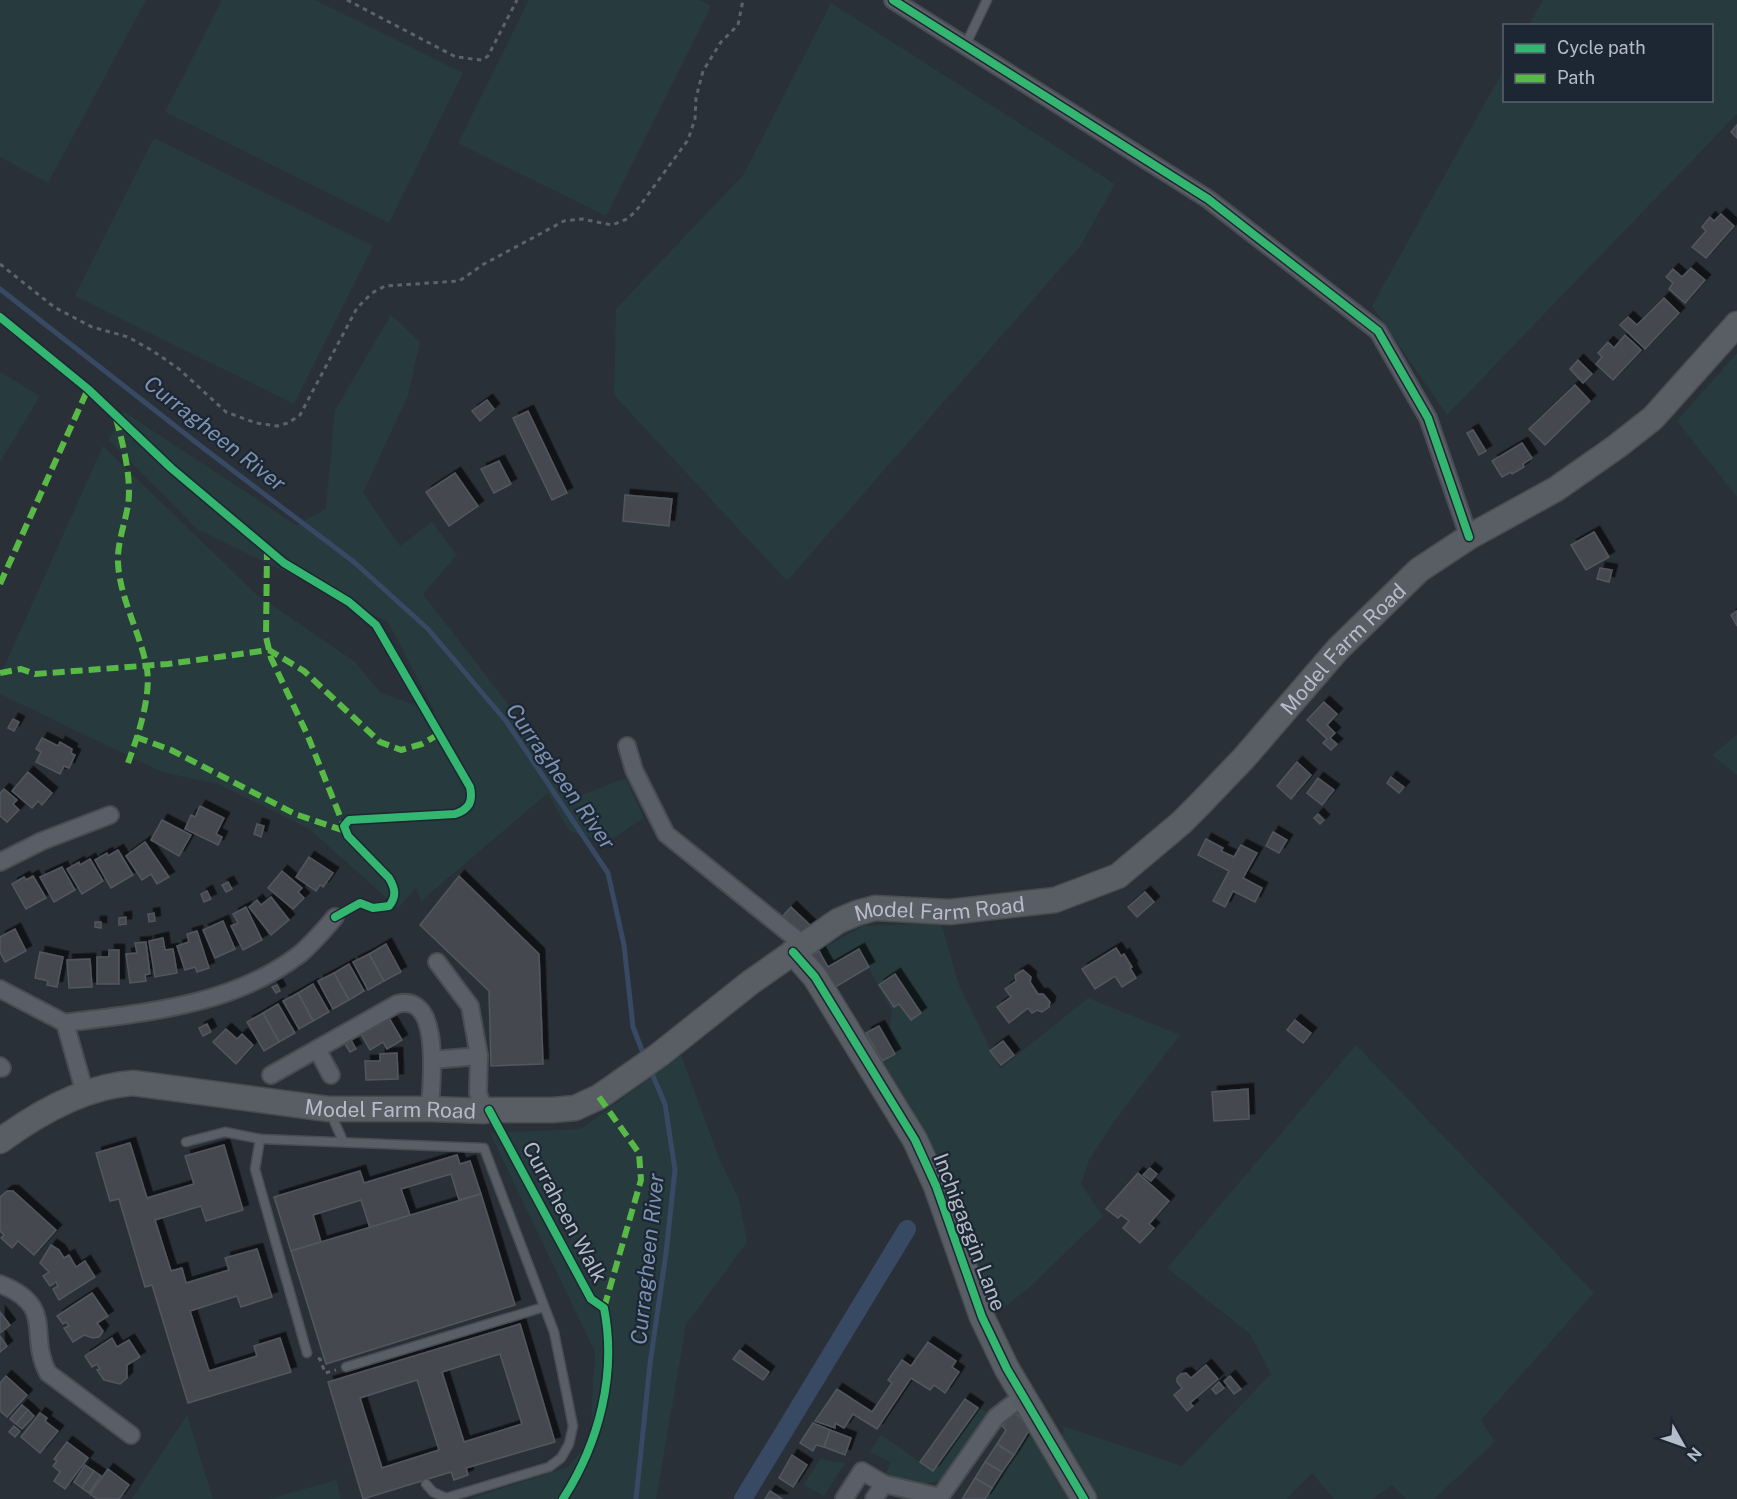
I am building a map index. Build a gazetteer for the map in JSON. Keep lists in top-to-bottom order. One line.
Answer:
{"streets":{"main road":["Model Farm Road","Inchigaggin Lane"],"cycle path":["Curraheen Walk"]},"crossings":[["Model Farm Road","Inchigaggin Lane"]],"water":["Curragheen River"],"legend":["Cycle path","Path"],"north":"bottom right"}
